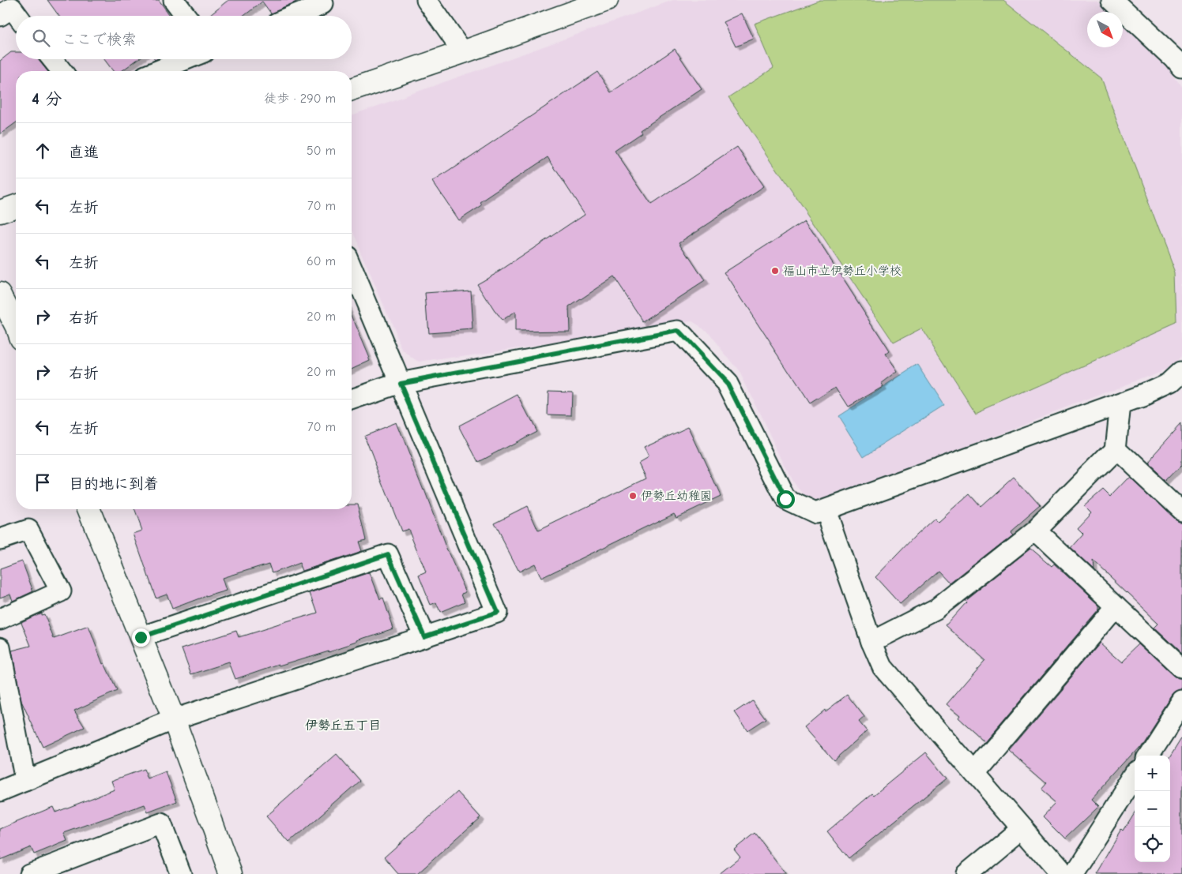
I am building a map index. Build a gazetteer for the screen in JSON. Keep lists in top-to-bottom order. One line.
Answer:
{"districts":["伊勢丘五丁目"],"places":["福山市立伊勢丘小学校","伊勢丘幼稚園"],"north":"bottom right","page":{"search":"ここで検索","heading":["4 分","徒歩 · 290 m"],"list":[["直進","50 m"],["左折","70 m"],["左折","60 m"],["右折","20 m"],["右折","20 m"],["左折","70 m"],"目的地に到着"],"map_buttons":["+","−"]}}
